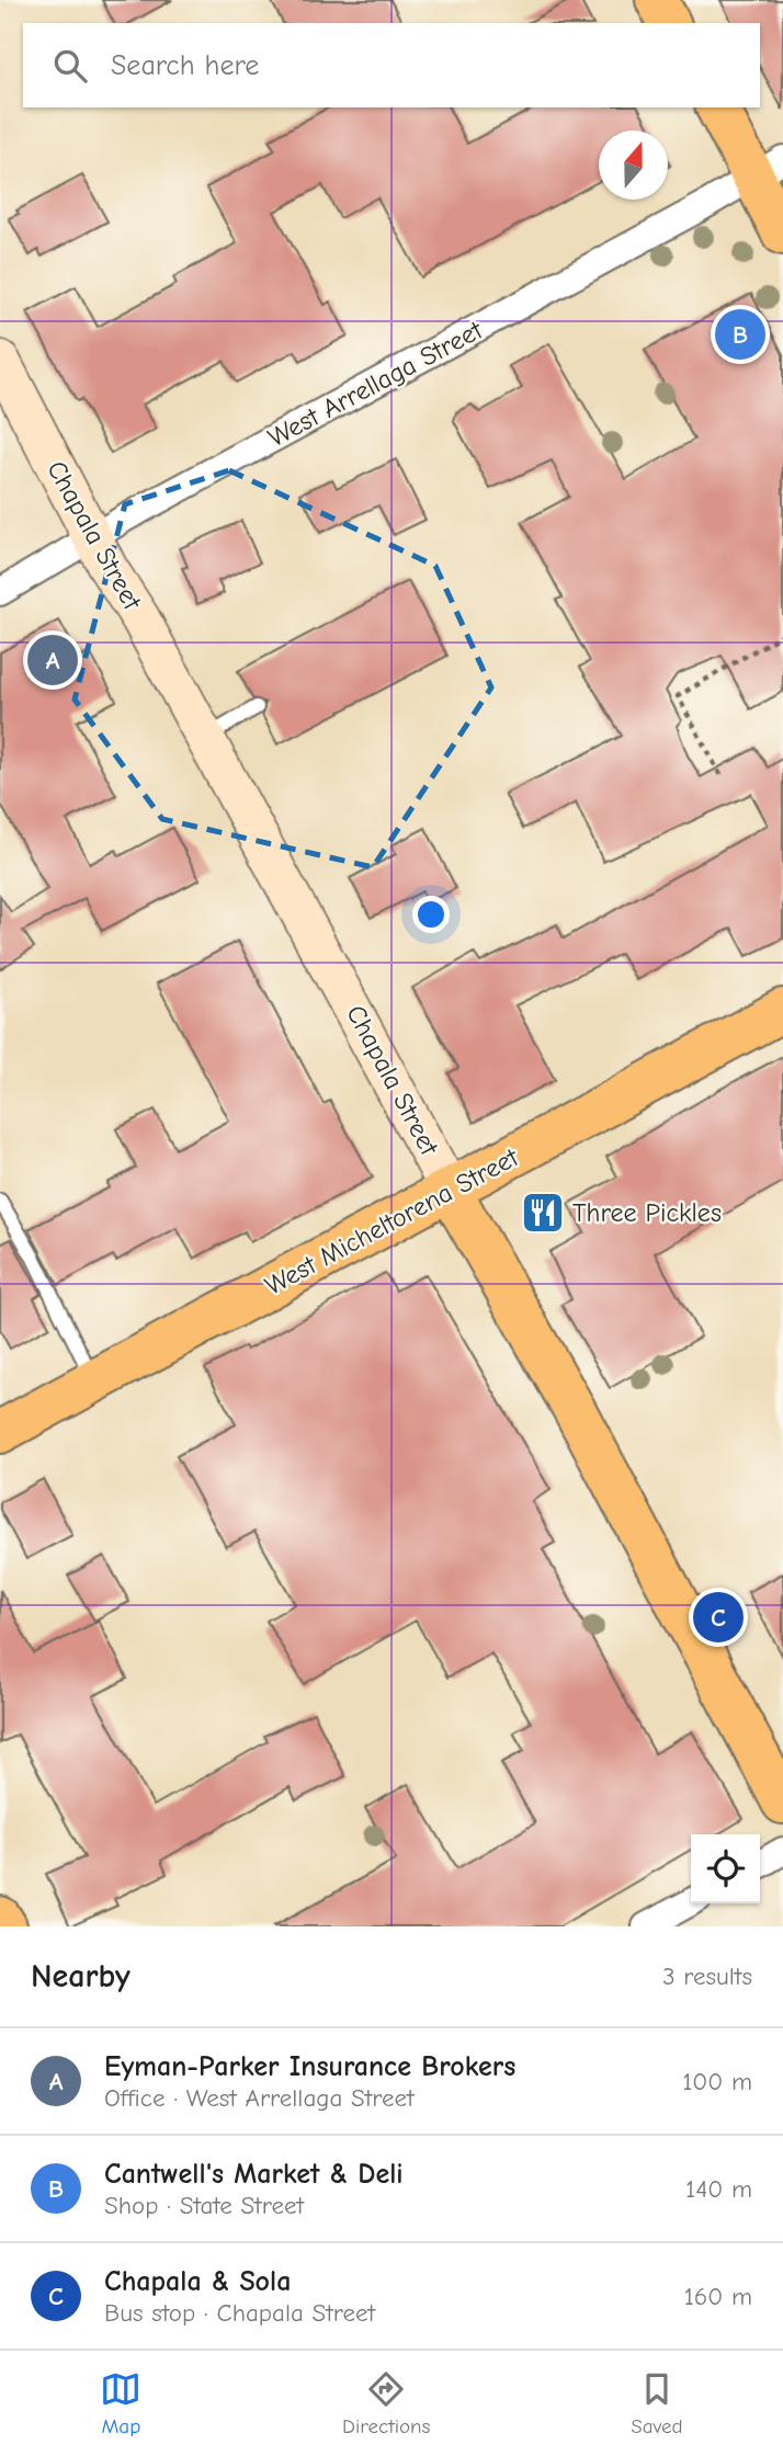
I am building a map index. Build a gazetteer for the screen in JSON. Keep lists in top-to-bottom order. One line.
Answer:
{"streets":{"main road":["Chapala Street","West Micheltorena Street"],"street":["West Arrellaga Street"]},"crossings":[["West Arrellaga Street","Chapala Street"],["Chapala Street","West Micheltorena Street"]],"places":{"restaurant":["Three Pickles"]},"north":"top","page":{"search":"Search here","pins":["B","A","C"],"heading":["Nearby","3 results"],"list":[{"mark":"A","name":"Eyman-Parker Insurance Brokers","note":"Office · West Arrellaga Street","value":"100 m"},{"mark":"B","name":"Cantwell's Market & Deli","note":"Shop · State Street","value":"140 m"},{"mark":"C","name":"Chapala & Sola","note":"Bus stop · Chapala Street","value":"160 m"}],"nav":["Map","Directions","Saved"]}}
